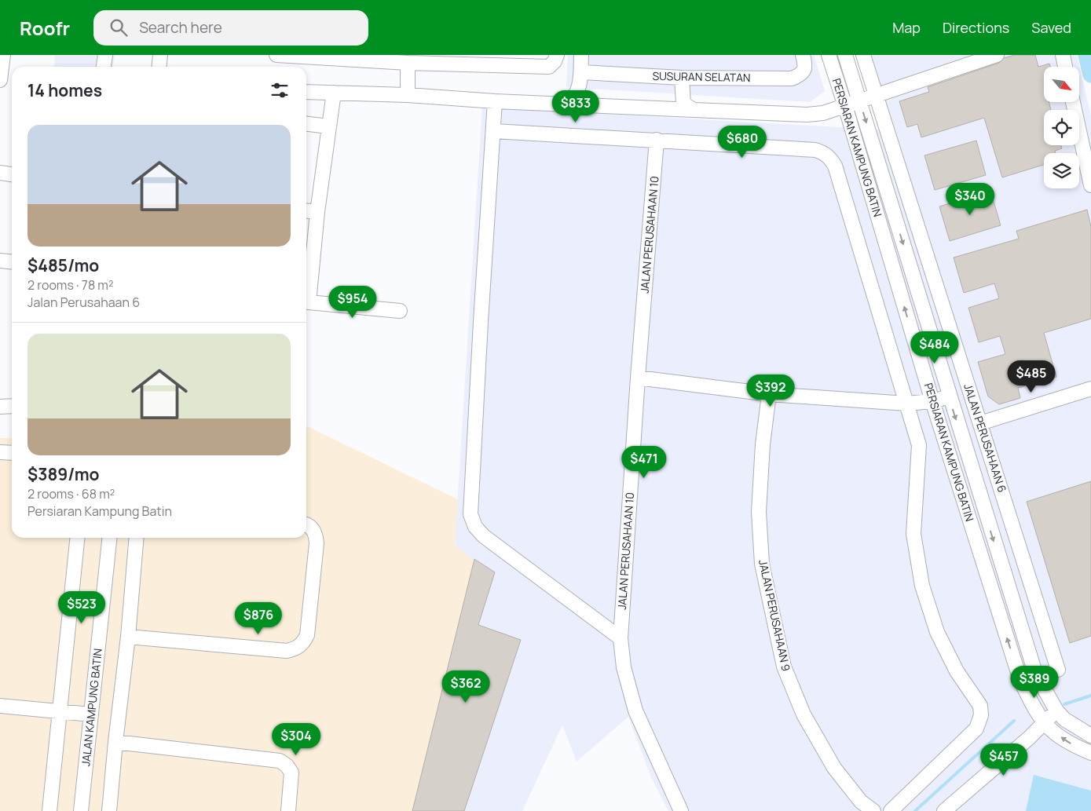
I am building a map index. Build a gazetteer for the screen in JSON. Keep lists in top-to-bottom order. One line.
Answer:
{"streets":{"street":["SUSURAN SELATAN","PERSIARAN KAMPUNG BATIN","JALAN PERUSAHAAN 10","JALAN PERUSAHAAN 6","JALAN PERUSAHAAN 9","JALAN KAMPUNG BATIN"]},"north":"bottom right","page":{"header":"Roofr","search":"Search here","nav":["Map","Directions","Saved"],"heading":"14 homes","price":["$833","$680","$340","$954","$484","$485","$392","$471","$523","$876","$389","$362","$304","$457"],"list":[{"name":"$485/mo","note":"2 rooms · 78 m² · Jalan Perusahaan 6"},{"name":"$389/mo","note":"2 rooms · 68 m² · Persiaran Kampung Batin"}]}}
